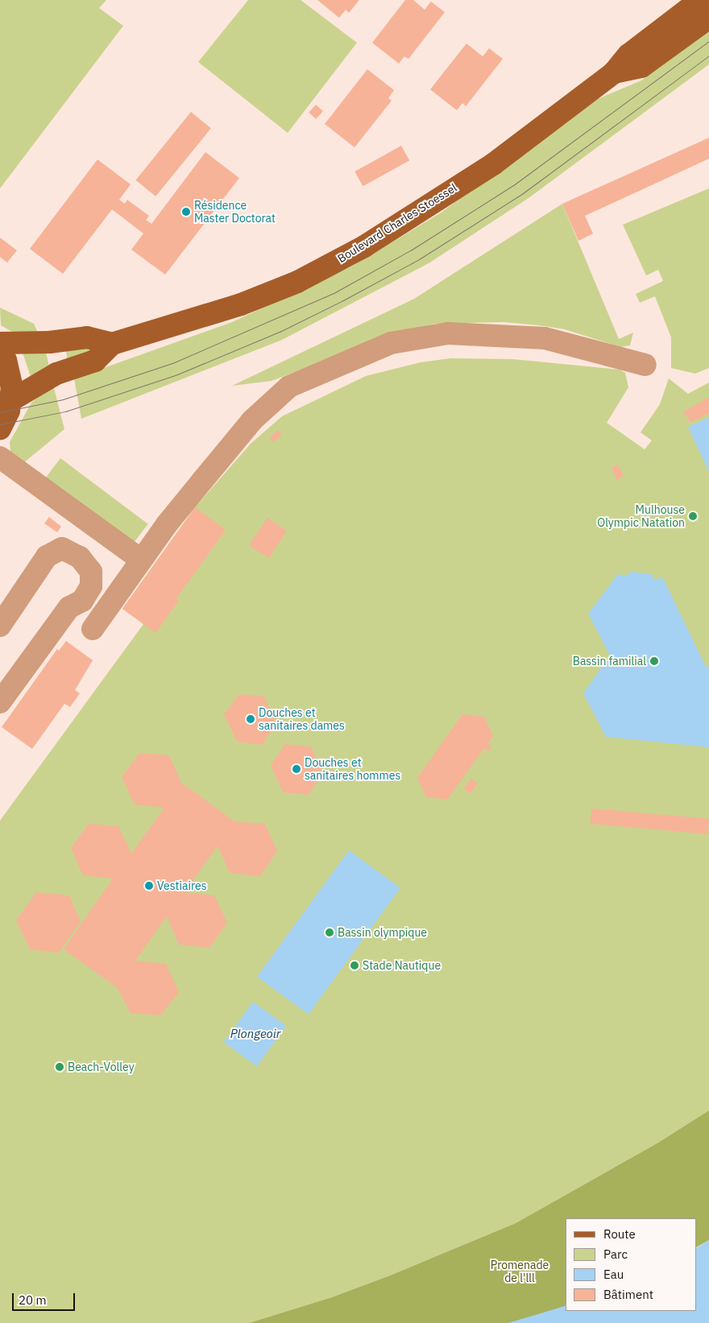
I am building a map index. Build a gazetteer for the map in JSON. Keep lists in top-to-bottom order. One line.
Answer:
{"streets":{"main road":["Boulevard Charles Stoessel"]},"water":["Plongeoir"],"parks":["Promenade de l'lll"],"places":["Résidence Master Doctorat","Mulhouse Olympic Natation","Bassin familial","Douches et sanitaires dames","Douches et sanitaires hommes","Vestiaires","Bassin olympique","Stade Nautique","Beach-Volley"],"legend":["Route","Parc","Eau","Bâtiment"],"scale_bar":"20 m"}
